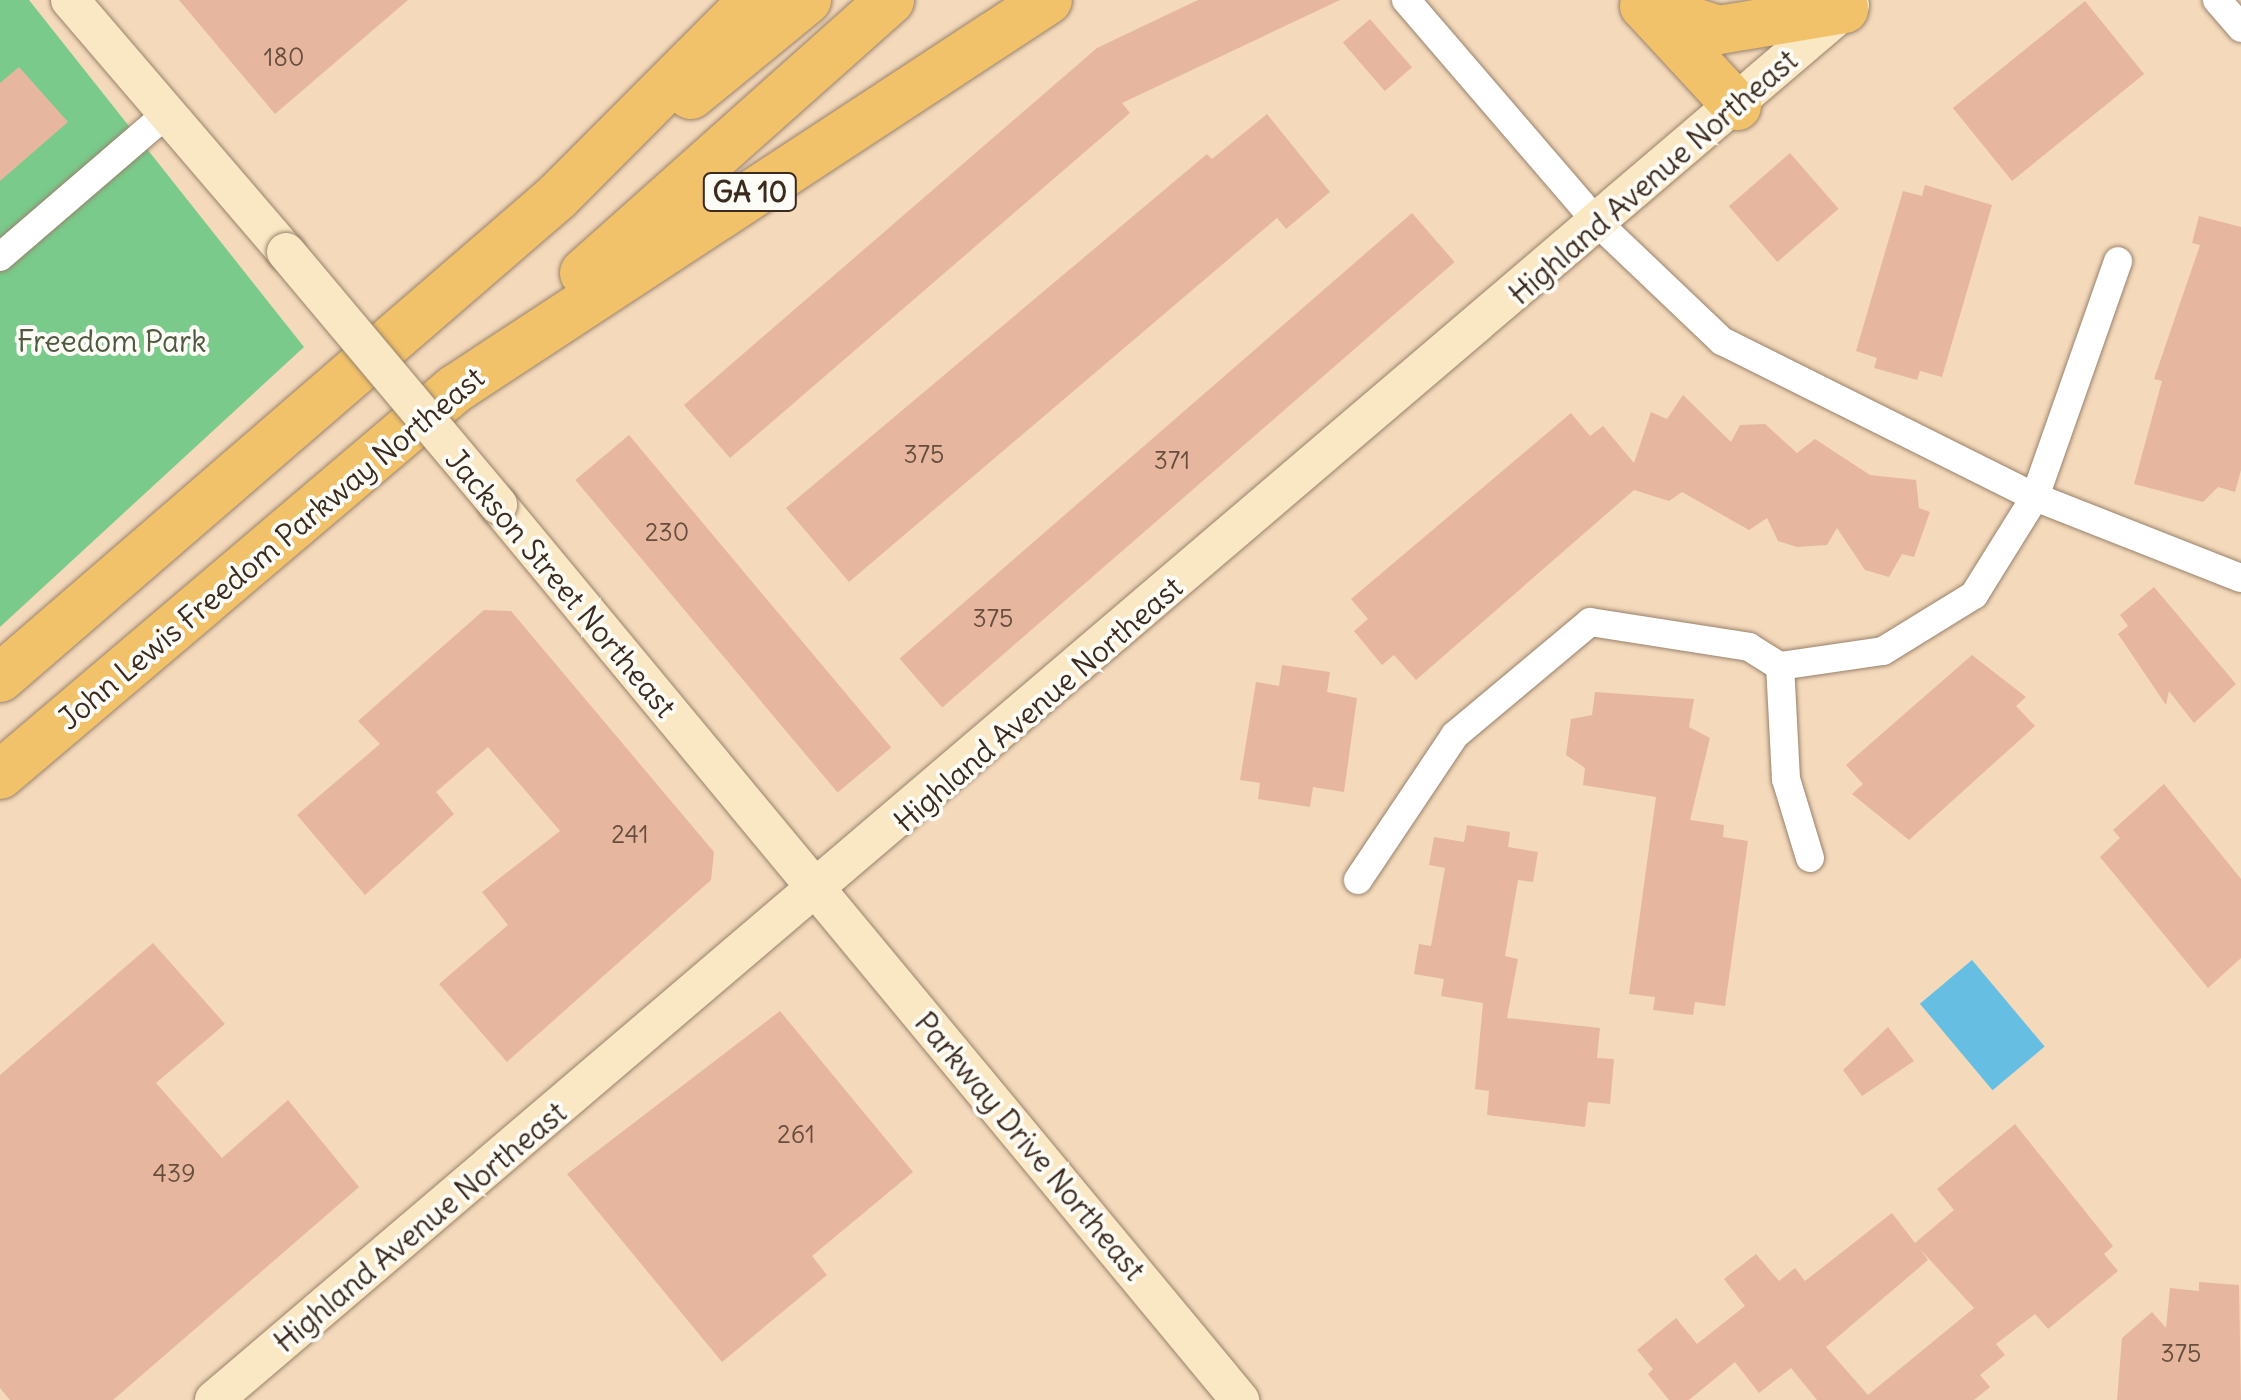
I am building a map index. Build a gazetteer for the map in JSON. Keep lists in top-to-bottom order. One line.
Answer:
{"streets":{"highway":["GA 10","John Lewis Freedom Parkway Northeast"],"main road":["Highland Avenue Northeast","Jackson Street Northeast","Parkway Drive Northeast"]},"crossings":[["Highland Avenue Northeast","Jackson Street Northeast"],["Highland Avenue Northeast","Parkway Drive Northeast"],["Jackson Street Northeast","Parkway Drive Northeast"]],"parks":["Freedom Park"],"house_numbers":["180","375","371","230","375","241","261","439","375"]}
